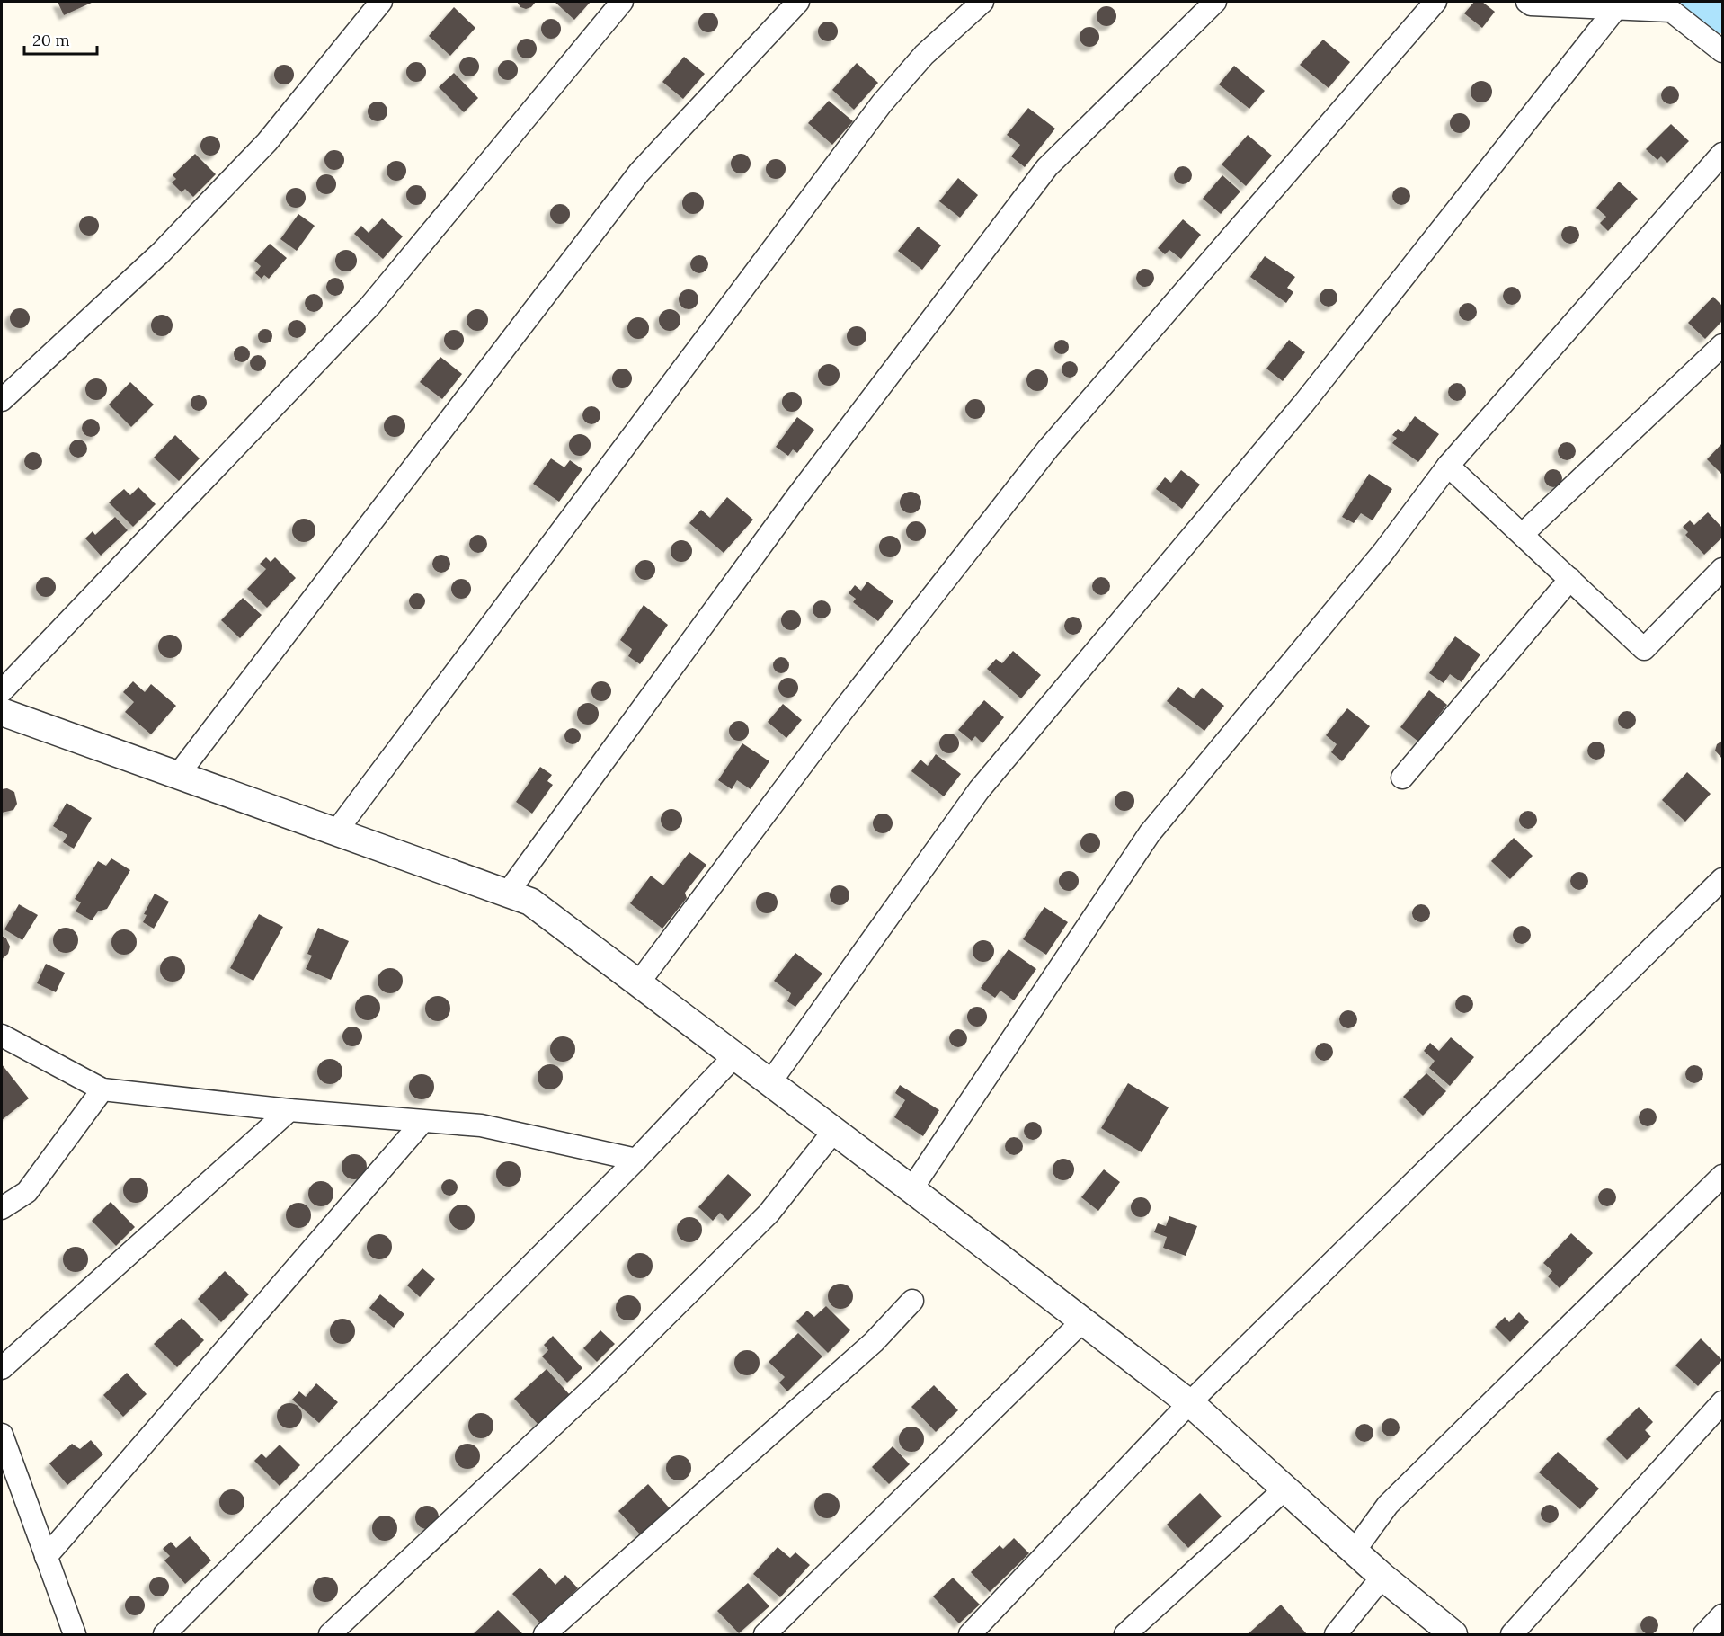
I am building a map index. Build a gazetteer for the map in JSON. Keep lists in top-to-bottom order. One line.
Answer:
{"scale_bar":"20 m"}
